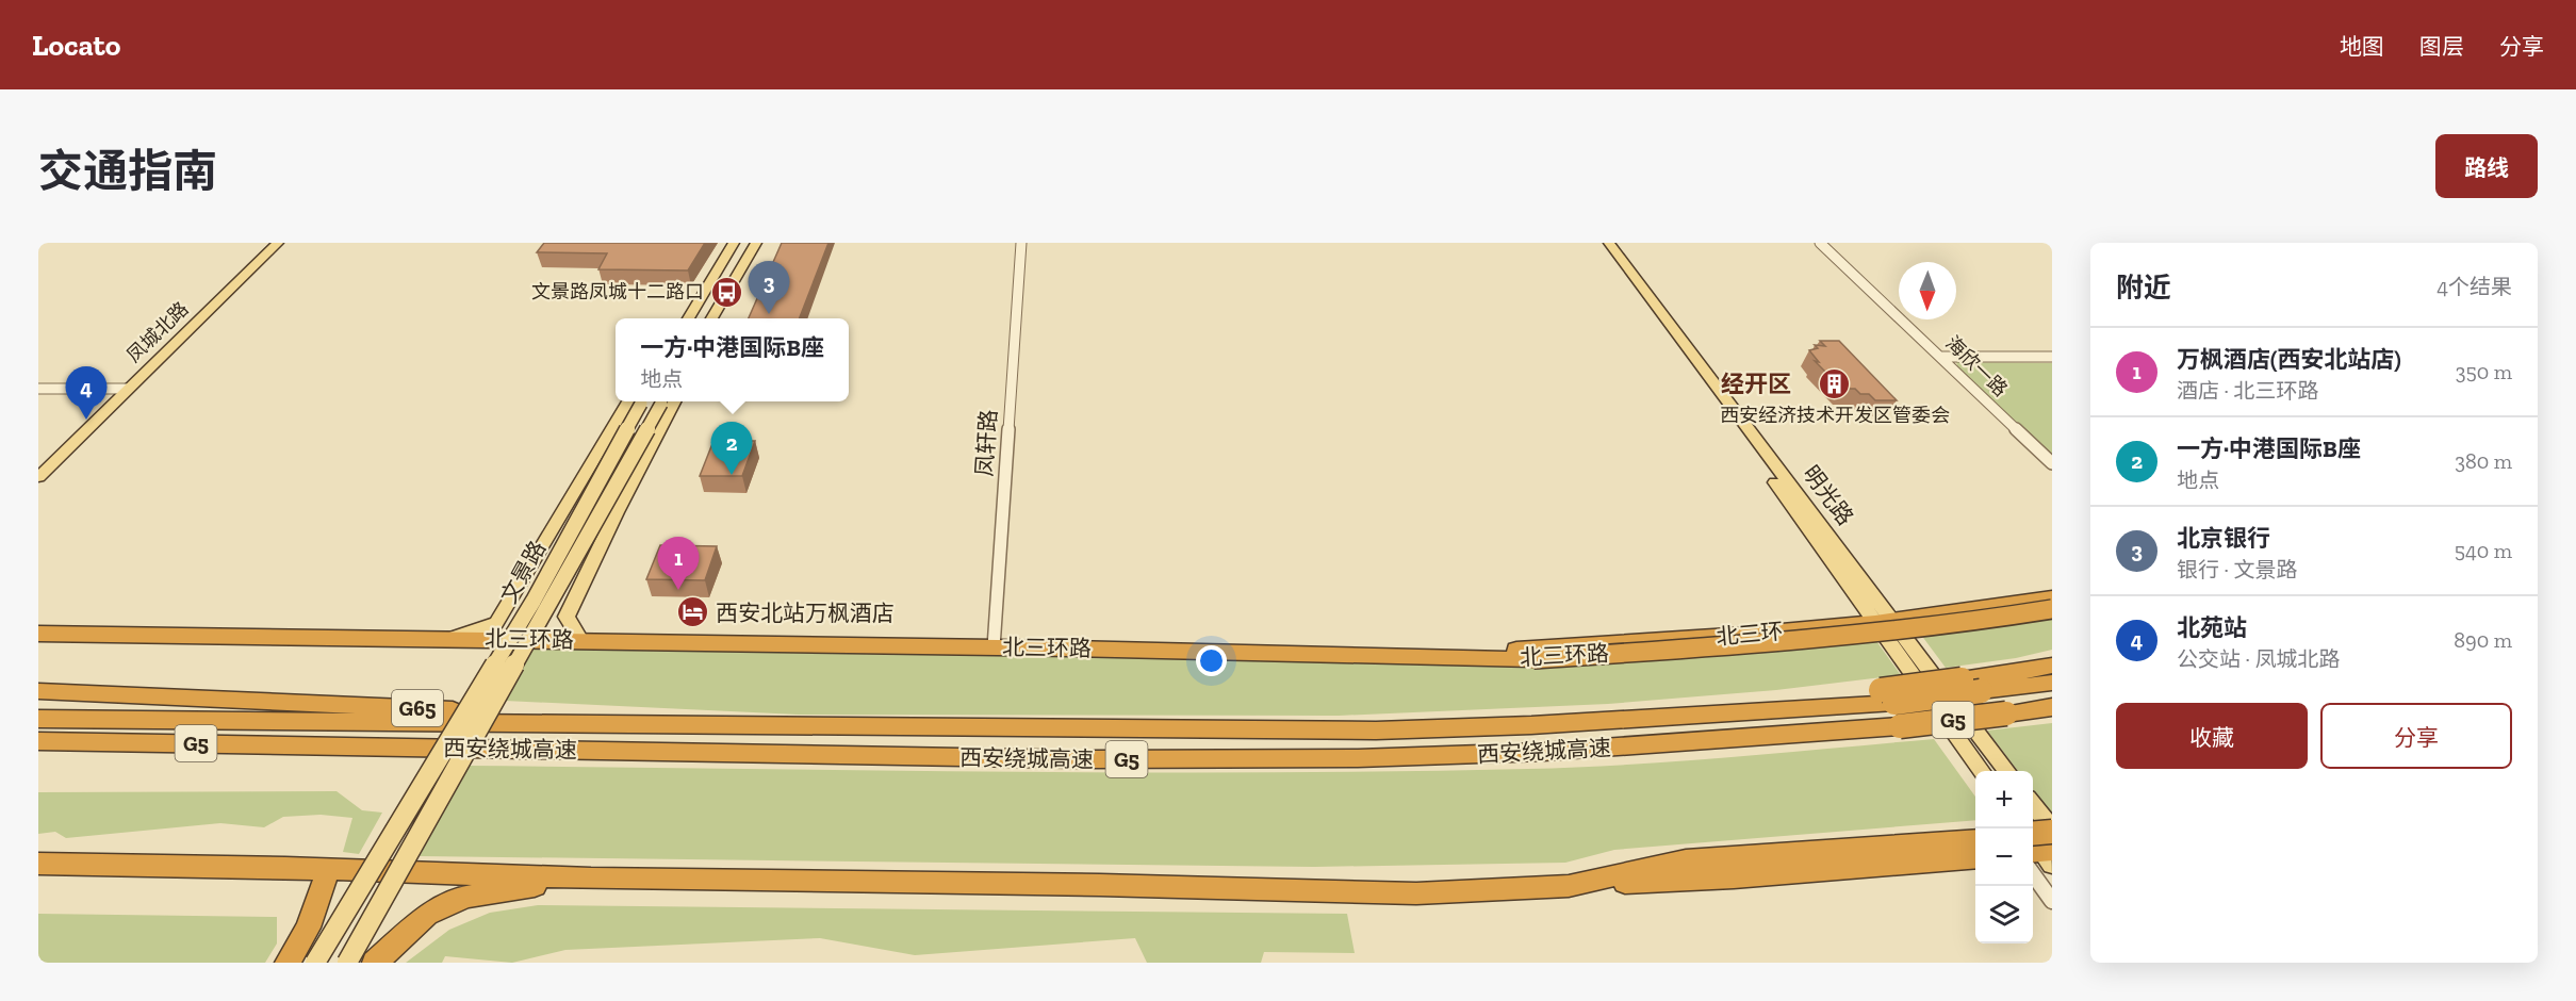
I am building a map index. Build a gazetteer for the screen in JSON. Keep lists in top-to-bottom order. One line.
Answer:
{"streets":{"highway":["北三环","北三环路","G65","G5","西安绕城高速"],"main road":["凤城北路","明光路","文景路"],"street":["海欣一路","凤轩路"]},"crossings":[["凤轩路","北三环路"],["明光路","北三环"],["北三环","北三环路"],["G65","西安绕城高速"]],"districts":["经开区"],"places":{"bus stop":["文景路凤城十二路口"],"building":["西安经济技术开发区管委会"],"hotel":["西安北站万枫酒店"]},"north":"bottom","page":{"header":"Locato","nav":["地图","图层","分享"],"title":"交通指南","buttons":["路线",["收藏","分享"]],"heading":["附近","4个结果"],"pins":["3","4","2","1"],"popup":["一方·中港国际B座","地点"],"list":[{"mark":"1","name":"万枫酒店(西安北站店)","note":"酒店 · 北三环路","value":"350 m"},{"mark":"2","name":"一方·中港国际B座","note":"地点","value":"380 m"},{"mark":"3","name":"北京银行","note":"银行 · 文景路","value":"540 m"},{"mark":"4","name":"北苑站","note":"公交站 · 凤城北路","value":"890 m"}],"map_buttons":["+","−"]}}
